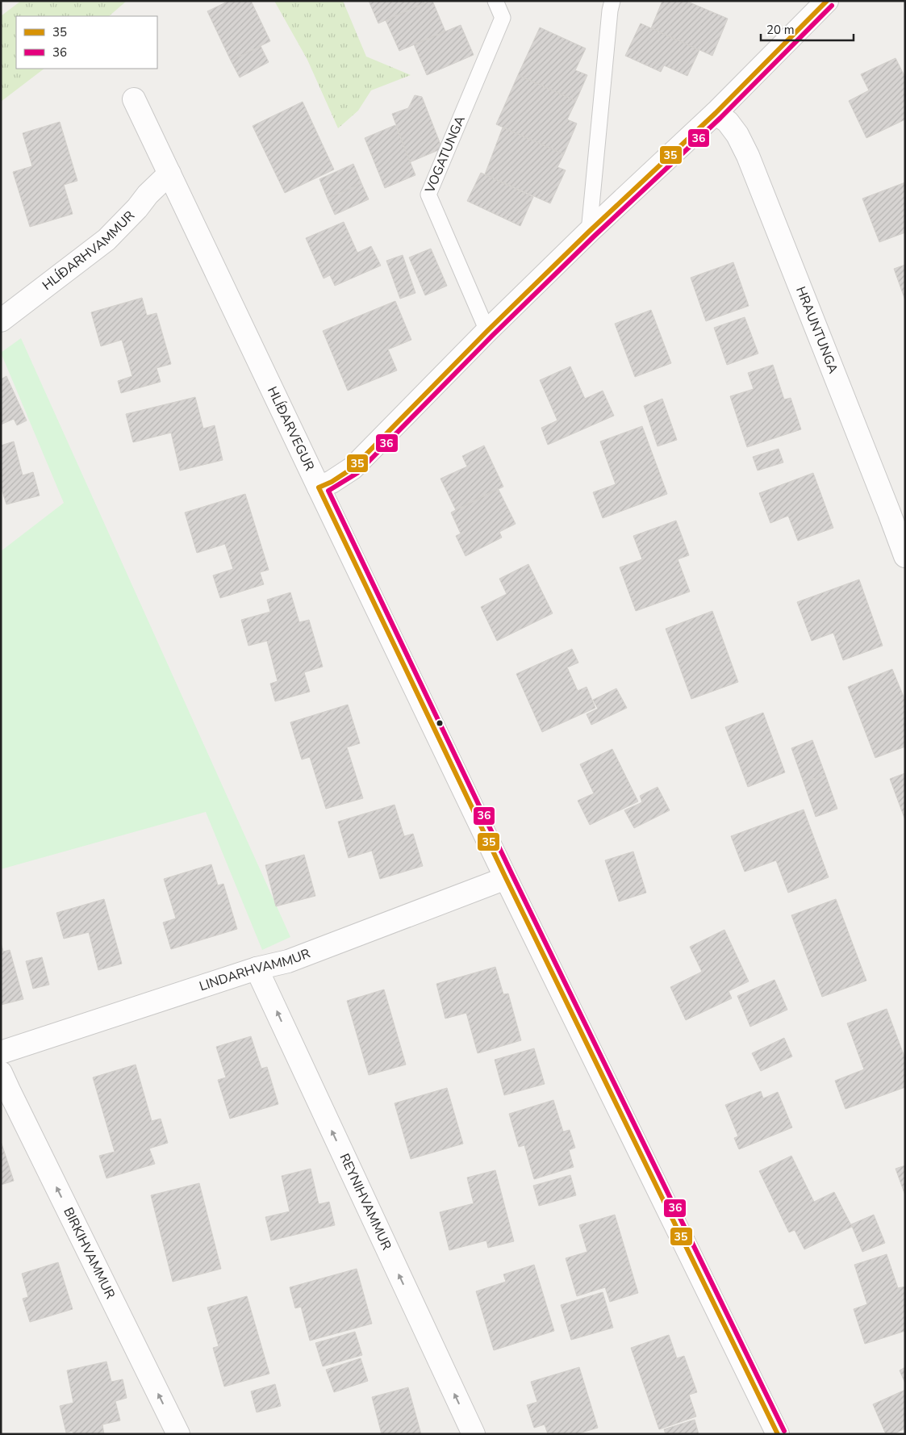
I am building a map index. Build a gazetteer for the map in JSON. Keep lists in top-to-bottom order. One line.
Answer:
{"streets":{"street":["HLÍÐARHVAMMUR","HRAUNTUNGA","HLÍÐARVEGUR","LINDARHVAMMUR","REYNIHVAMMUR","BIRKIHVAMMUR"],"lane":["VOGATUNGA"]},"crossings":[["HLÍÐARHVAMMUR","HLÍÐARVEGUR"],["HLÍÐARVEGUR","LINDARHVAMMUR"],["LINDARHVAMMUR","REYNIHVAMMUR"]],"one_way":["REYNIHVAMMUR","BIRKIHVAMMUR"],"lines":["transit line 35","transit line 36"],"legend":["35","36"],"scale_bar":"20 m"}
